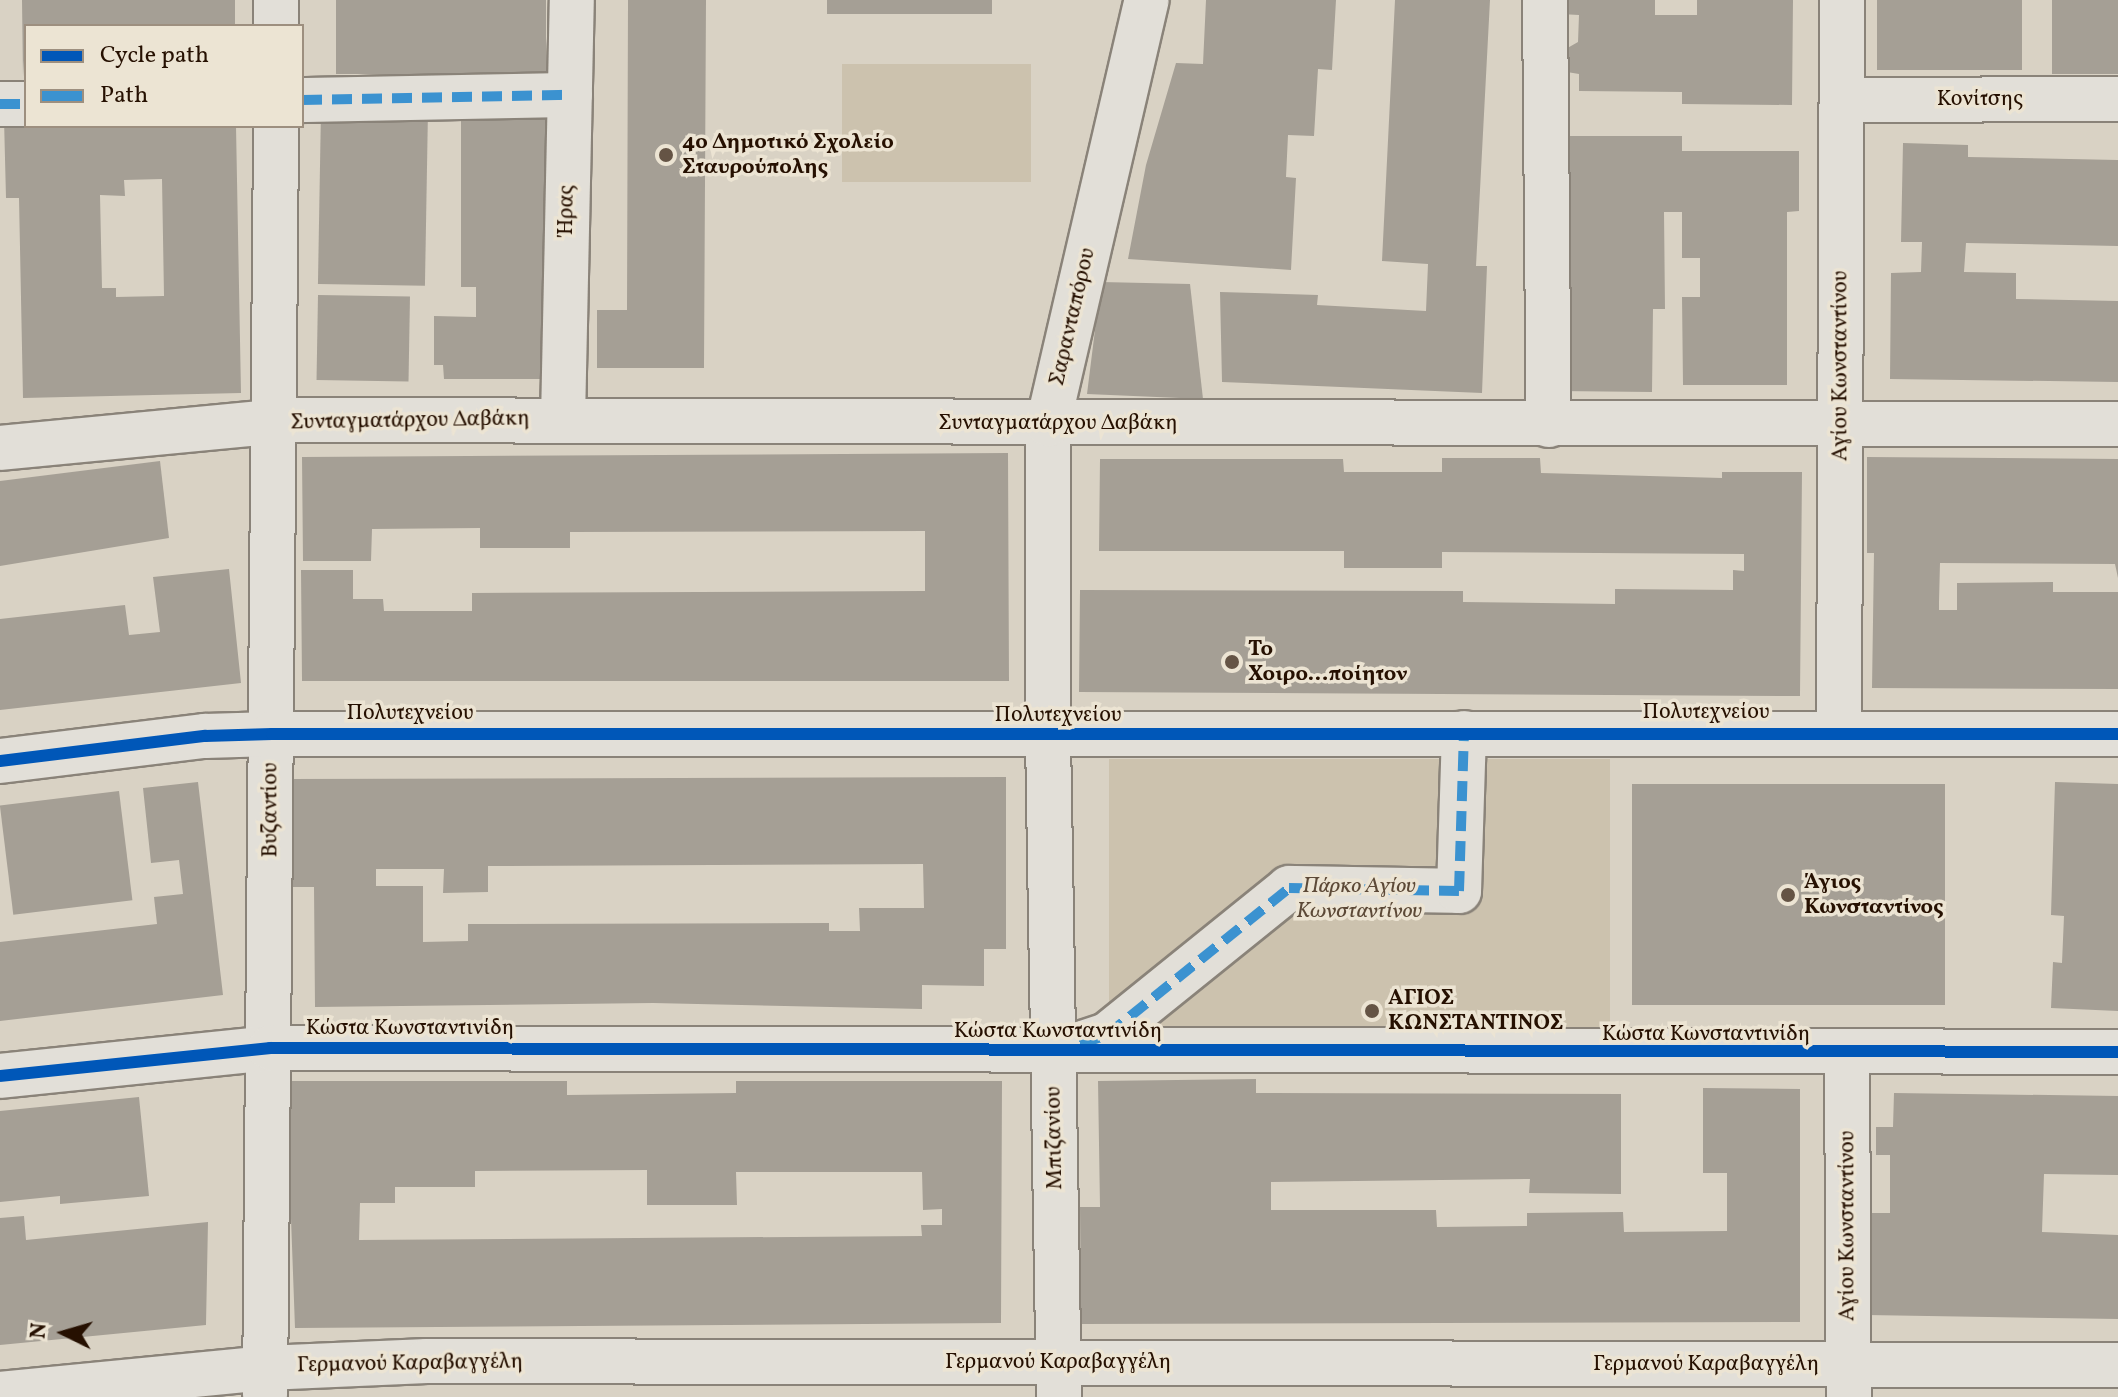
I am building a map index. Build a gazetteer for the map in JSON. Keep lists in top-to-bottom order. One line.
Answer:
{"streets":{"street":["Κονίτσης","Ήρας","Σαρανταπόρου","Αγίου Κωνσταντίνου","Συνταγματάρχου Δαβάκη","Πολυτεχνείου","Βυζαντίου","Κώστα Κωνσταντινίδη","Μπιζανίου","Γερμανού Καραβαγγέλη"]},"crossings":[["Κονίτσης","Αγίου Κωνσταντίνου"],["Ήρας","Συνταγματάρχου Δαβάκη"],["Σαρανταπόρου","Συνταγματάρχου Δαβάκη"],["Σαρανταπόρου","Πολυτεχνείου"],["Σαρανταπόρου","Μπιζανίου"],["Αγίου Κωνσταντίνου","Συνταγματάρχου Δαβάκη"],["Αγίου Κωνσταντίνου","Πολυτεχνείου"],["Αγίου Κωνσταντίνου","Κώστα Κωνσταντινίδη"],["Αγίου Κωνσταντίνου","Γερμανού Καραβαγγέλη"],["Συνταγματάρχου Δαβάκη","Βυζαντίου"],["Πολυτεχνείου","Βυζαντίου"],["Πολυτεχνείου","Μπιζανίου"],["Βυζαντίου","Κώστα Κωνσταντινίδη"],["Βυζαντίου","Γερμανού Καραβαγγέλη"],["Κώστα Κωνσταντινίδη","Μπιζανίου"],["Μπιζανίου","Γερμανού Καραβαγγέλη"]],"parks":["Πάρκο Αγίου Κωνσταντίνου"],"places":["4ο Δημοτικό Σχολείο Σταυρούπολης","Το Χοιρο...ποίητον","Άγιος Κωνσταντίνος","ΑΓΙΟΣ ΚΩΝΣΤΑΝΤΙΝΟΣ"],"legend":["Cycle path","Path"],"north":"left"}
